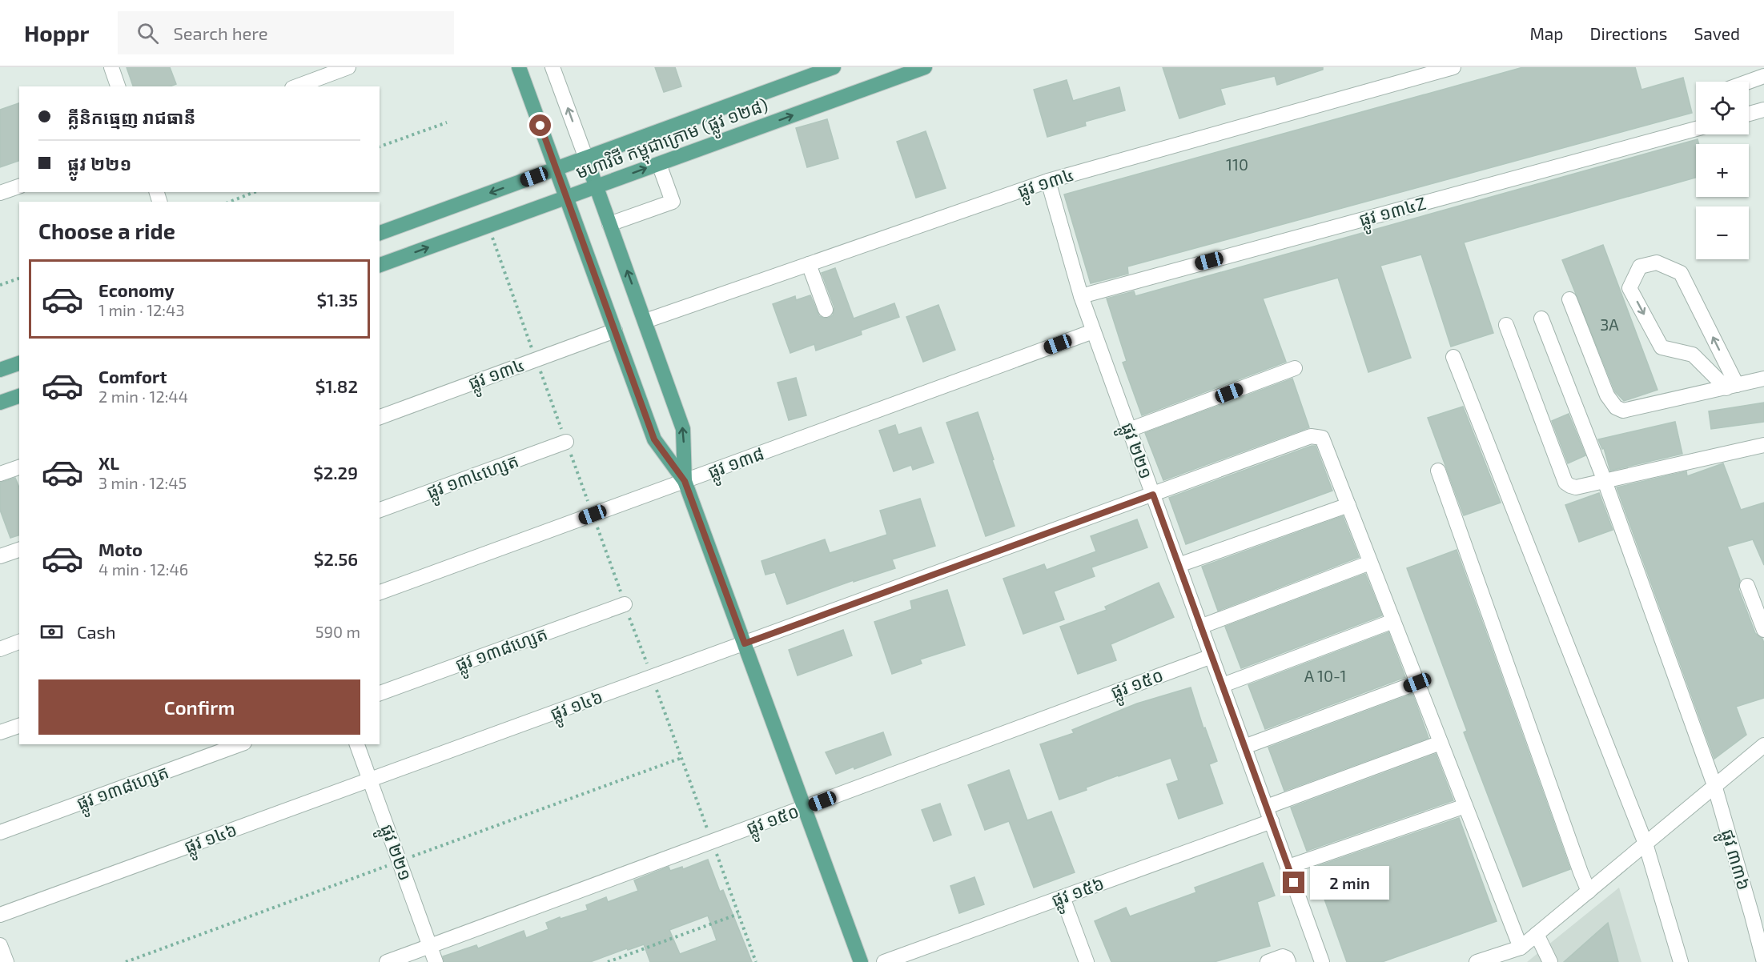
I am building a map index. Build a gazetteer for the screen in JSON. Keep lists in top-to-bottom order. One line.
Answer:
{"streets":{"main road":["មហាវិថី កម្ពុជាក្រោម (ផ្លូវ ១២៨)"],"street":["ផ្លូវ ១៣៤","ផ្លូវ ១៣៤Z","ផ្លូវ ២២១","ផ្លូវ ១៣៨","ផ្លូវ ១៣៤ហ្សេត","ផ្លូវ ១៣៨ហ្សេត","ផ្លូវ ១៥០","ផ្លូវ ១៤៦","ផ្លូវ ៣៣៦","ផ្លូវ ១៥៦"]},"crossings":[["ផ្លូវ ១៣៤","ផ្លូវ ២២១"],["ផ្លូវ ១៣៤Z","ផ្លូវ ២២១"],["ផ្លូវ ២២១","ផ្លូវ ១៣៨"],["ផ្លូវ ២២១","ផ្លូវ ១៥០"],["ផ្លូវ ២២១","ផ្លូវ ១៤៦"],["ផ្លូវ ២២១","ផ្លូវ ១៥៦"]],"house_numbers":["110","3A","A 10-1"],"page":{"header":"Hoppr","search":"Search here","nav":["Map","Directions","Saved"],"map_buttons":["+","−"],"banner":["គ្លីនិកធ្មេញ រាជធានី","ផ្លូវ ២២១"],"heading":"Choose a ride","list":[{"name":"Economy","note":"1 min · 12:43","value":"$1.35"},{"name":"Comfort","note":"2 min · 12:44","value":"$1.82"},{"name":"XL","note":"3 min · 12:45","value":"$2.29"},{"name":"Moto","note":"4 min · 12:46","value":"$2.56"}],"pay":["Cash","590 m"],"buttons":"Confirm","bubble":"2 min"}}
